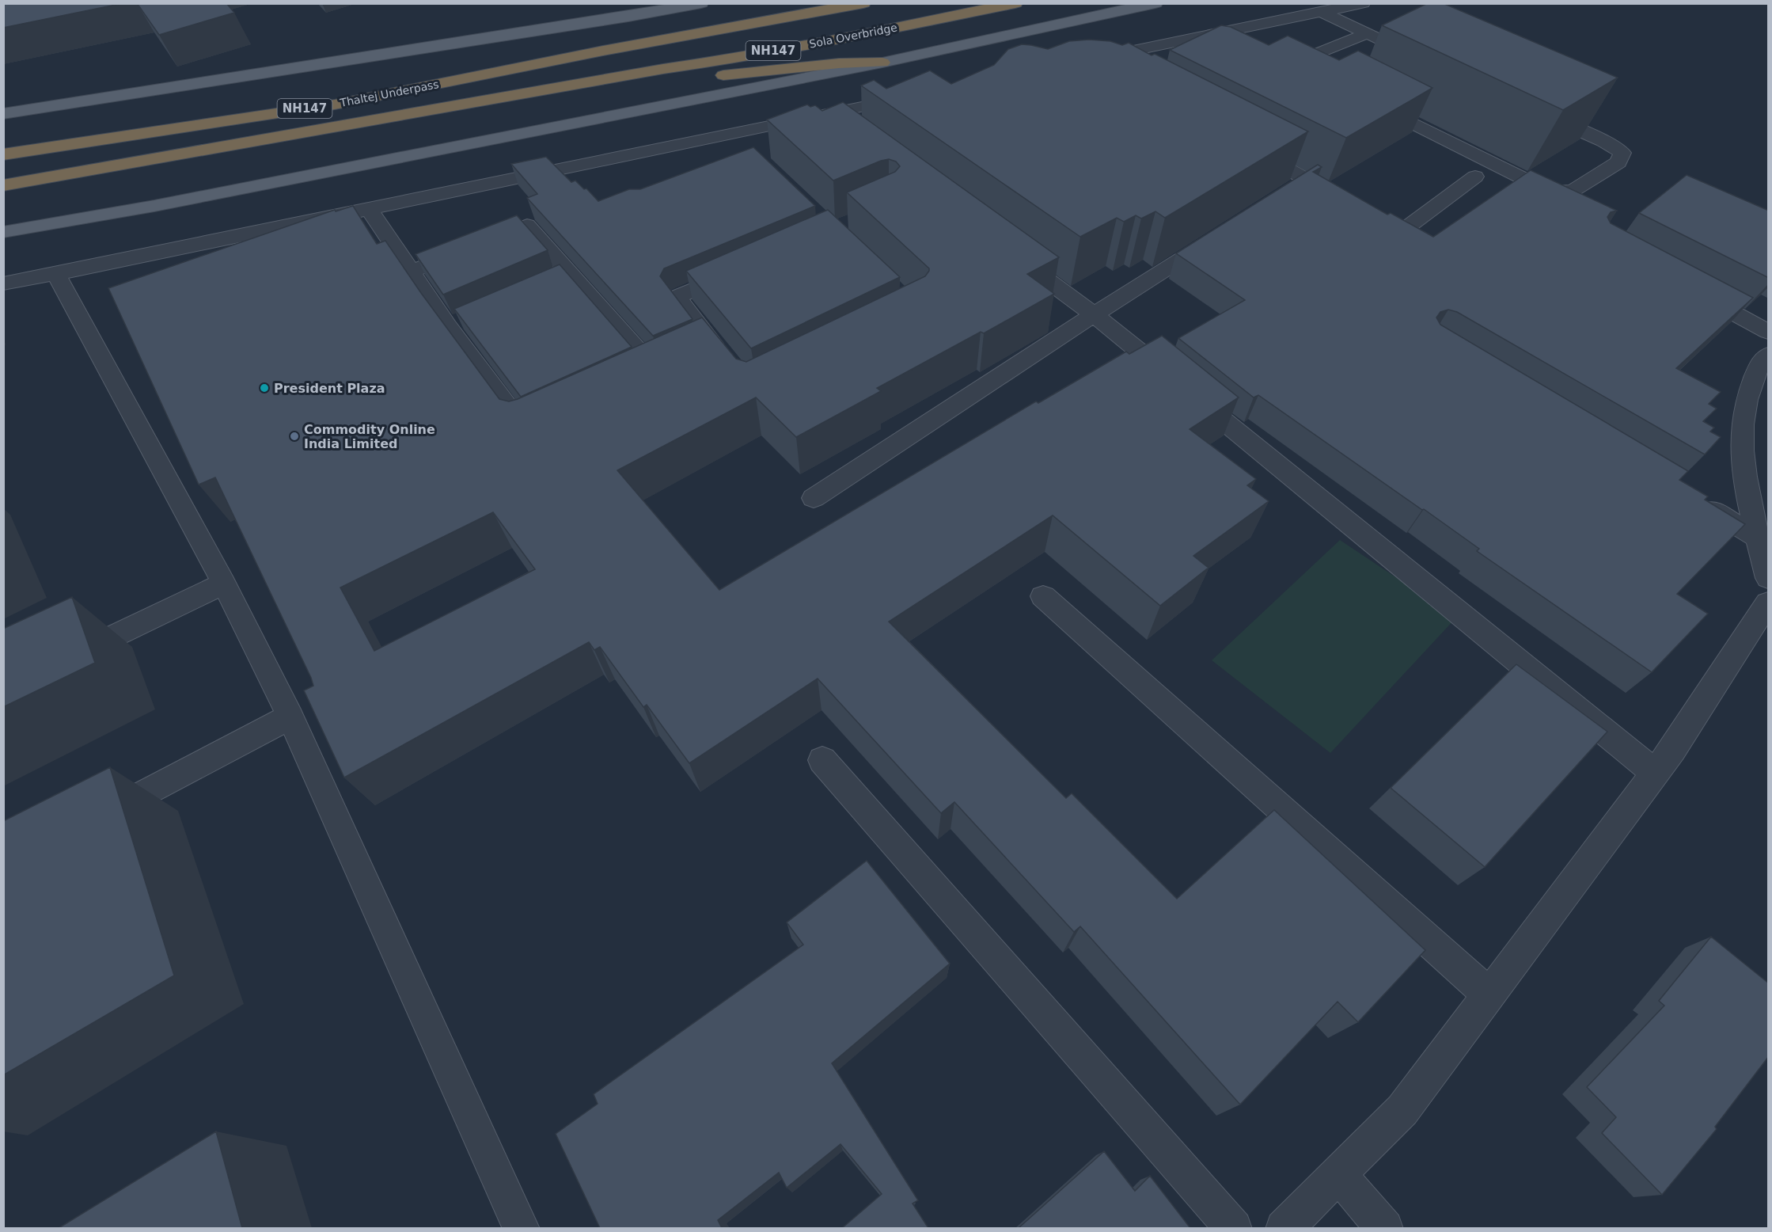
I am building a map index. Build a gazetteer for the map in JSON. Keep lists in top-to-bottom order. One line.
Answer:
{"streets":{"highway":["Sola Overbridge","NH147","Thaltej Underpass"]},"crossings":[["Sola Overbridge","Thaltej Underpass"],["NH147","Thaltej Underpass"]],"places":["President Plaza","Commodity Online India Limited"]}
